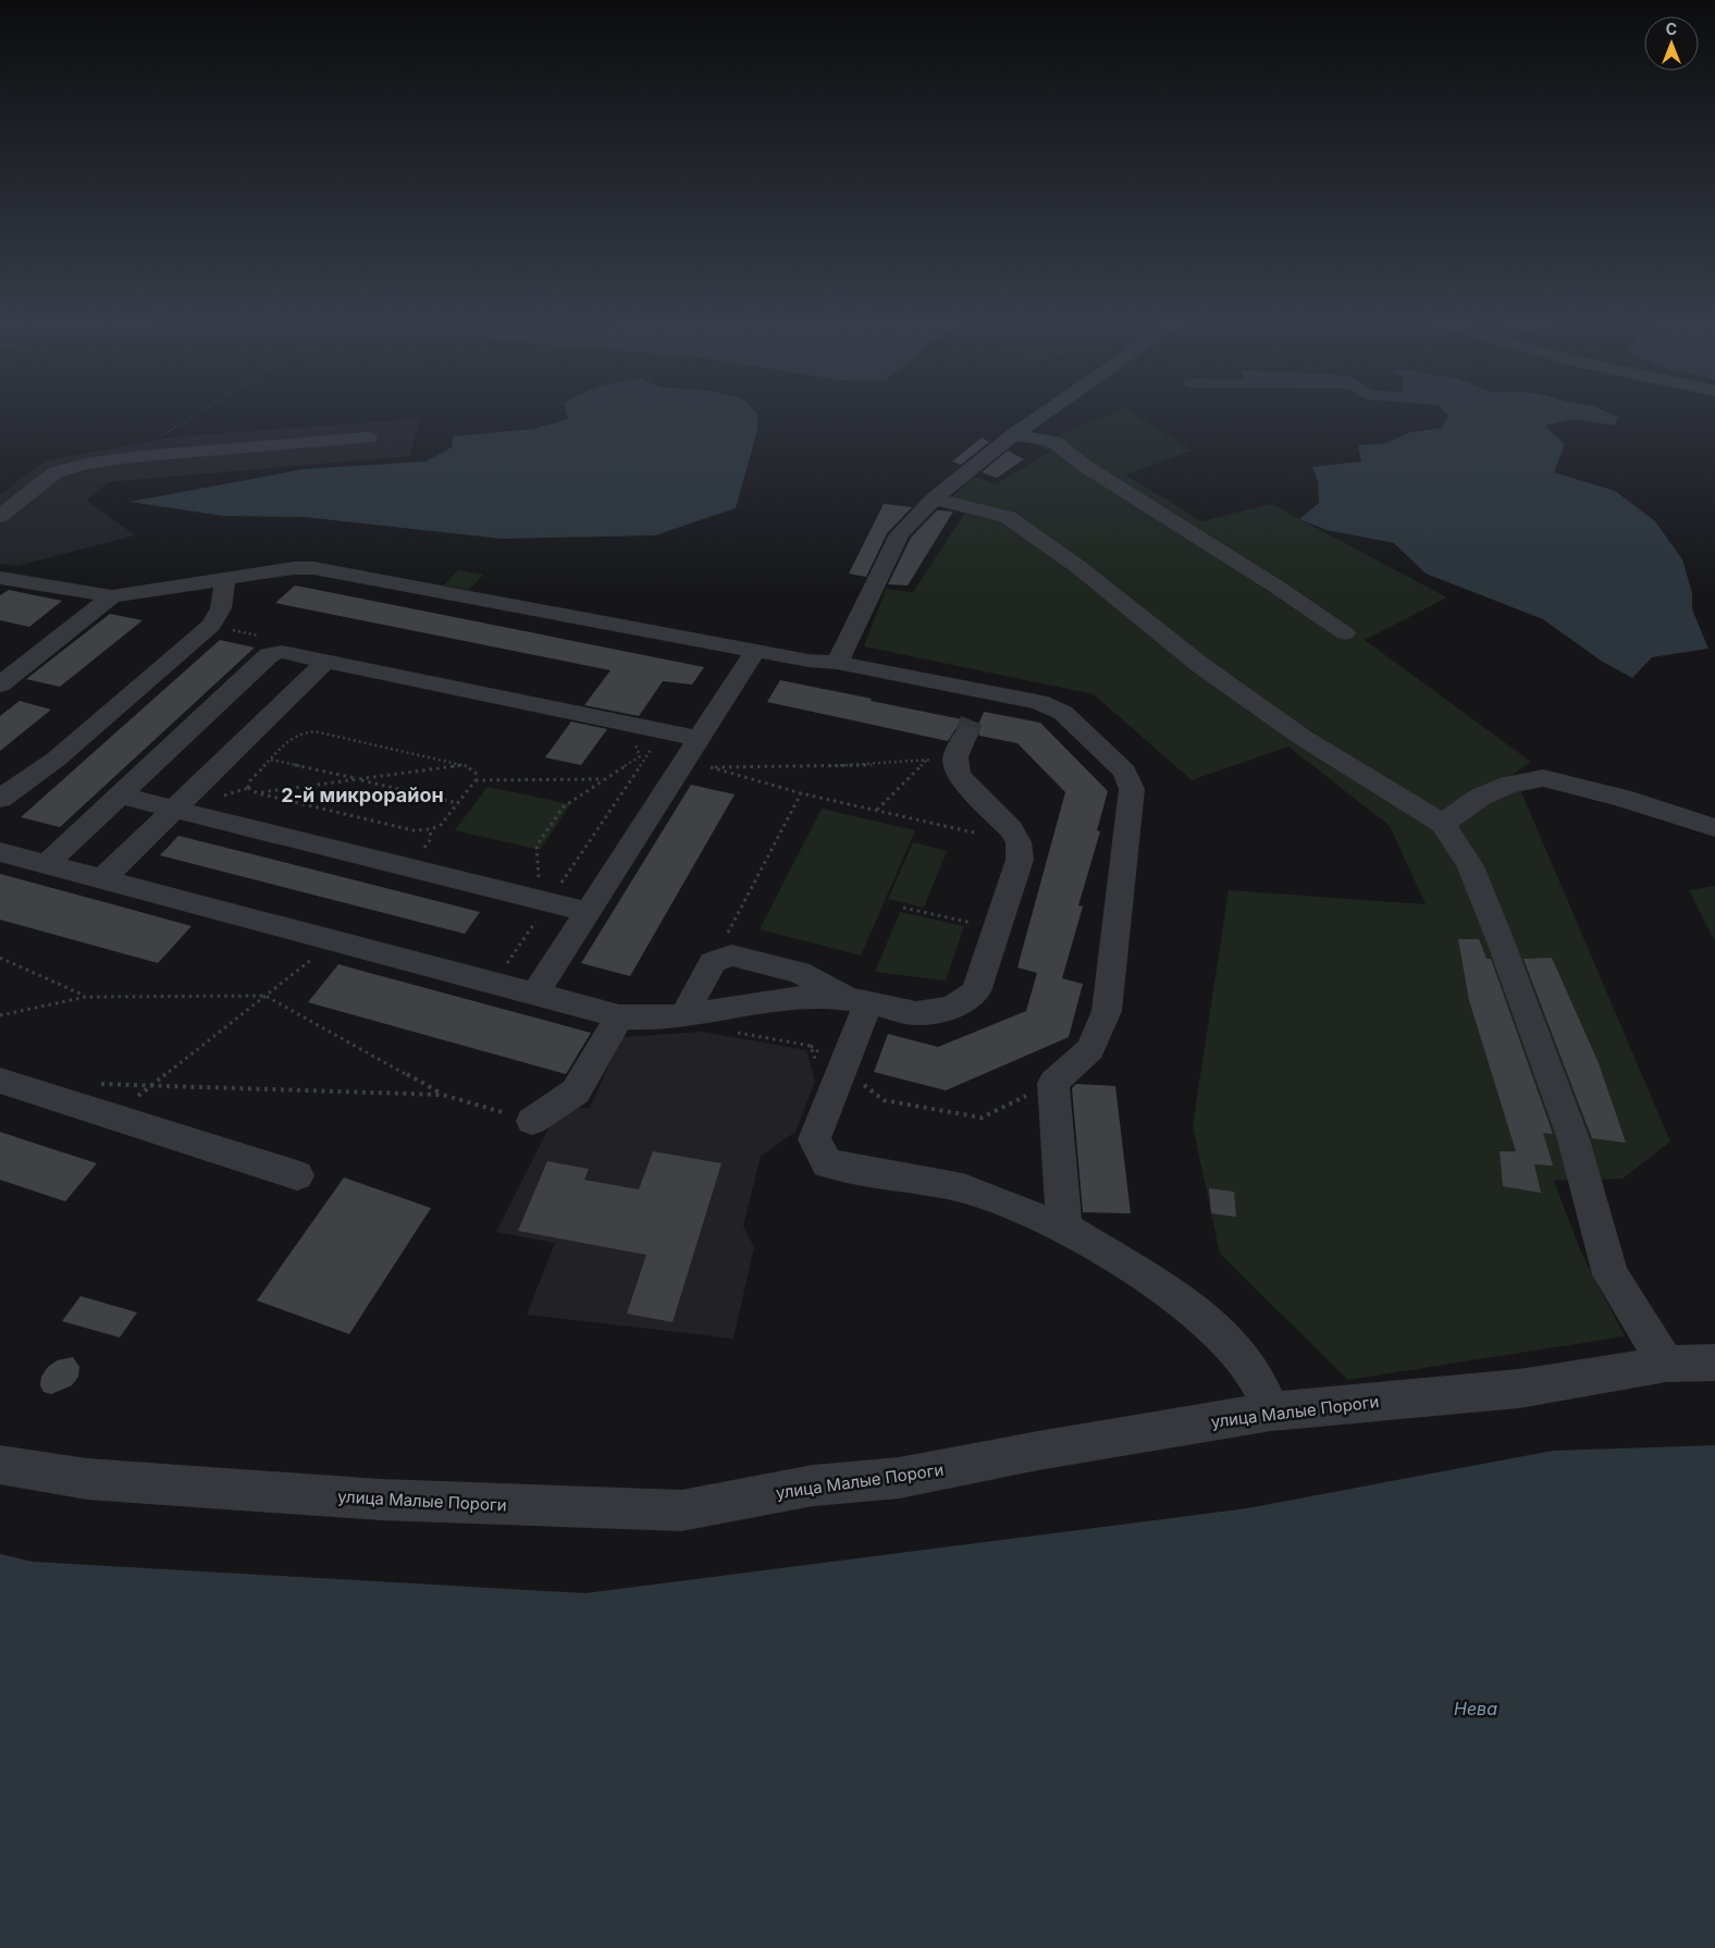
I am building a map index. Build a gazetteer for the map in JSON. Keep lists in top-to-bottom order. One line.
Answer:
{"streets":{"street":["улица Малые Пороги"]},"districts":["2-й микрорайон"],"water":["Нева"],"north":"top"}
